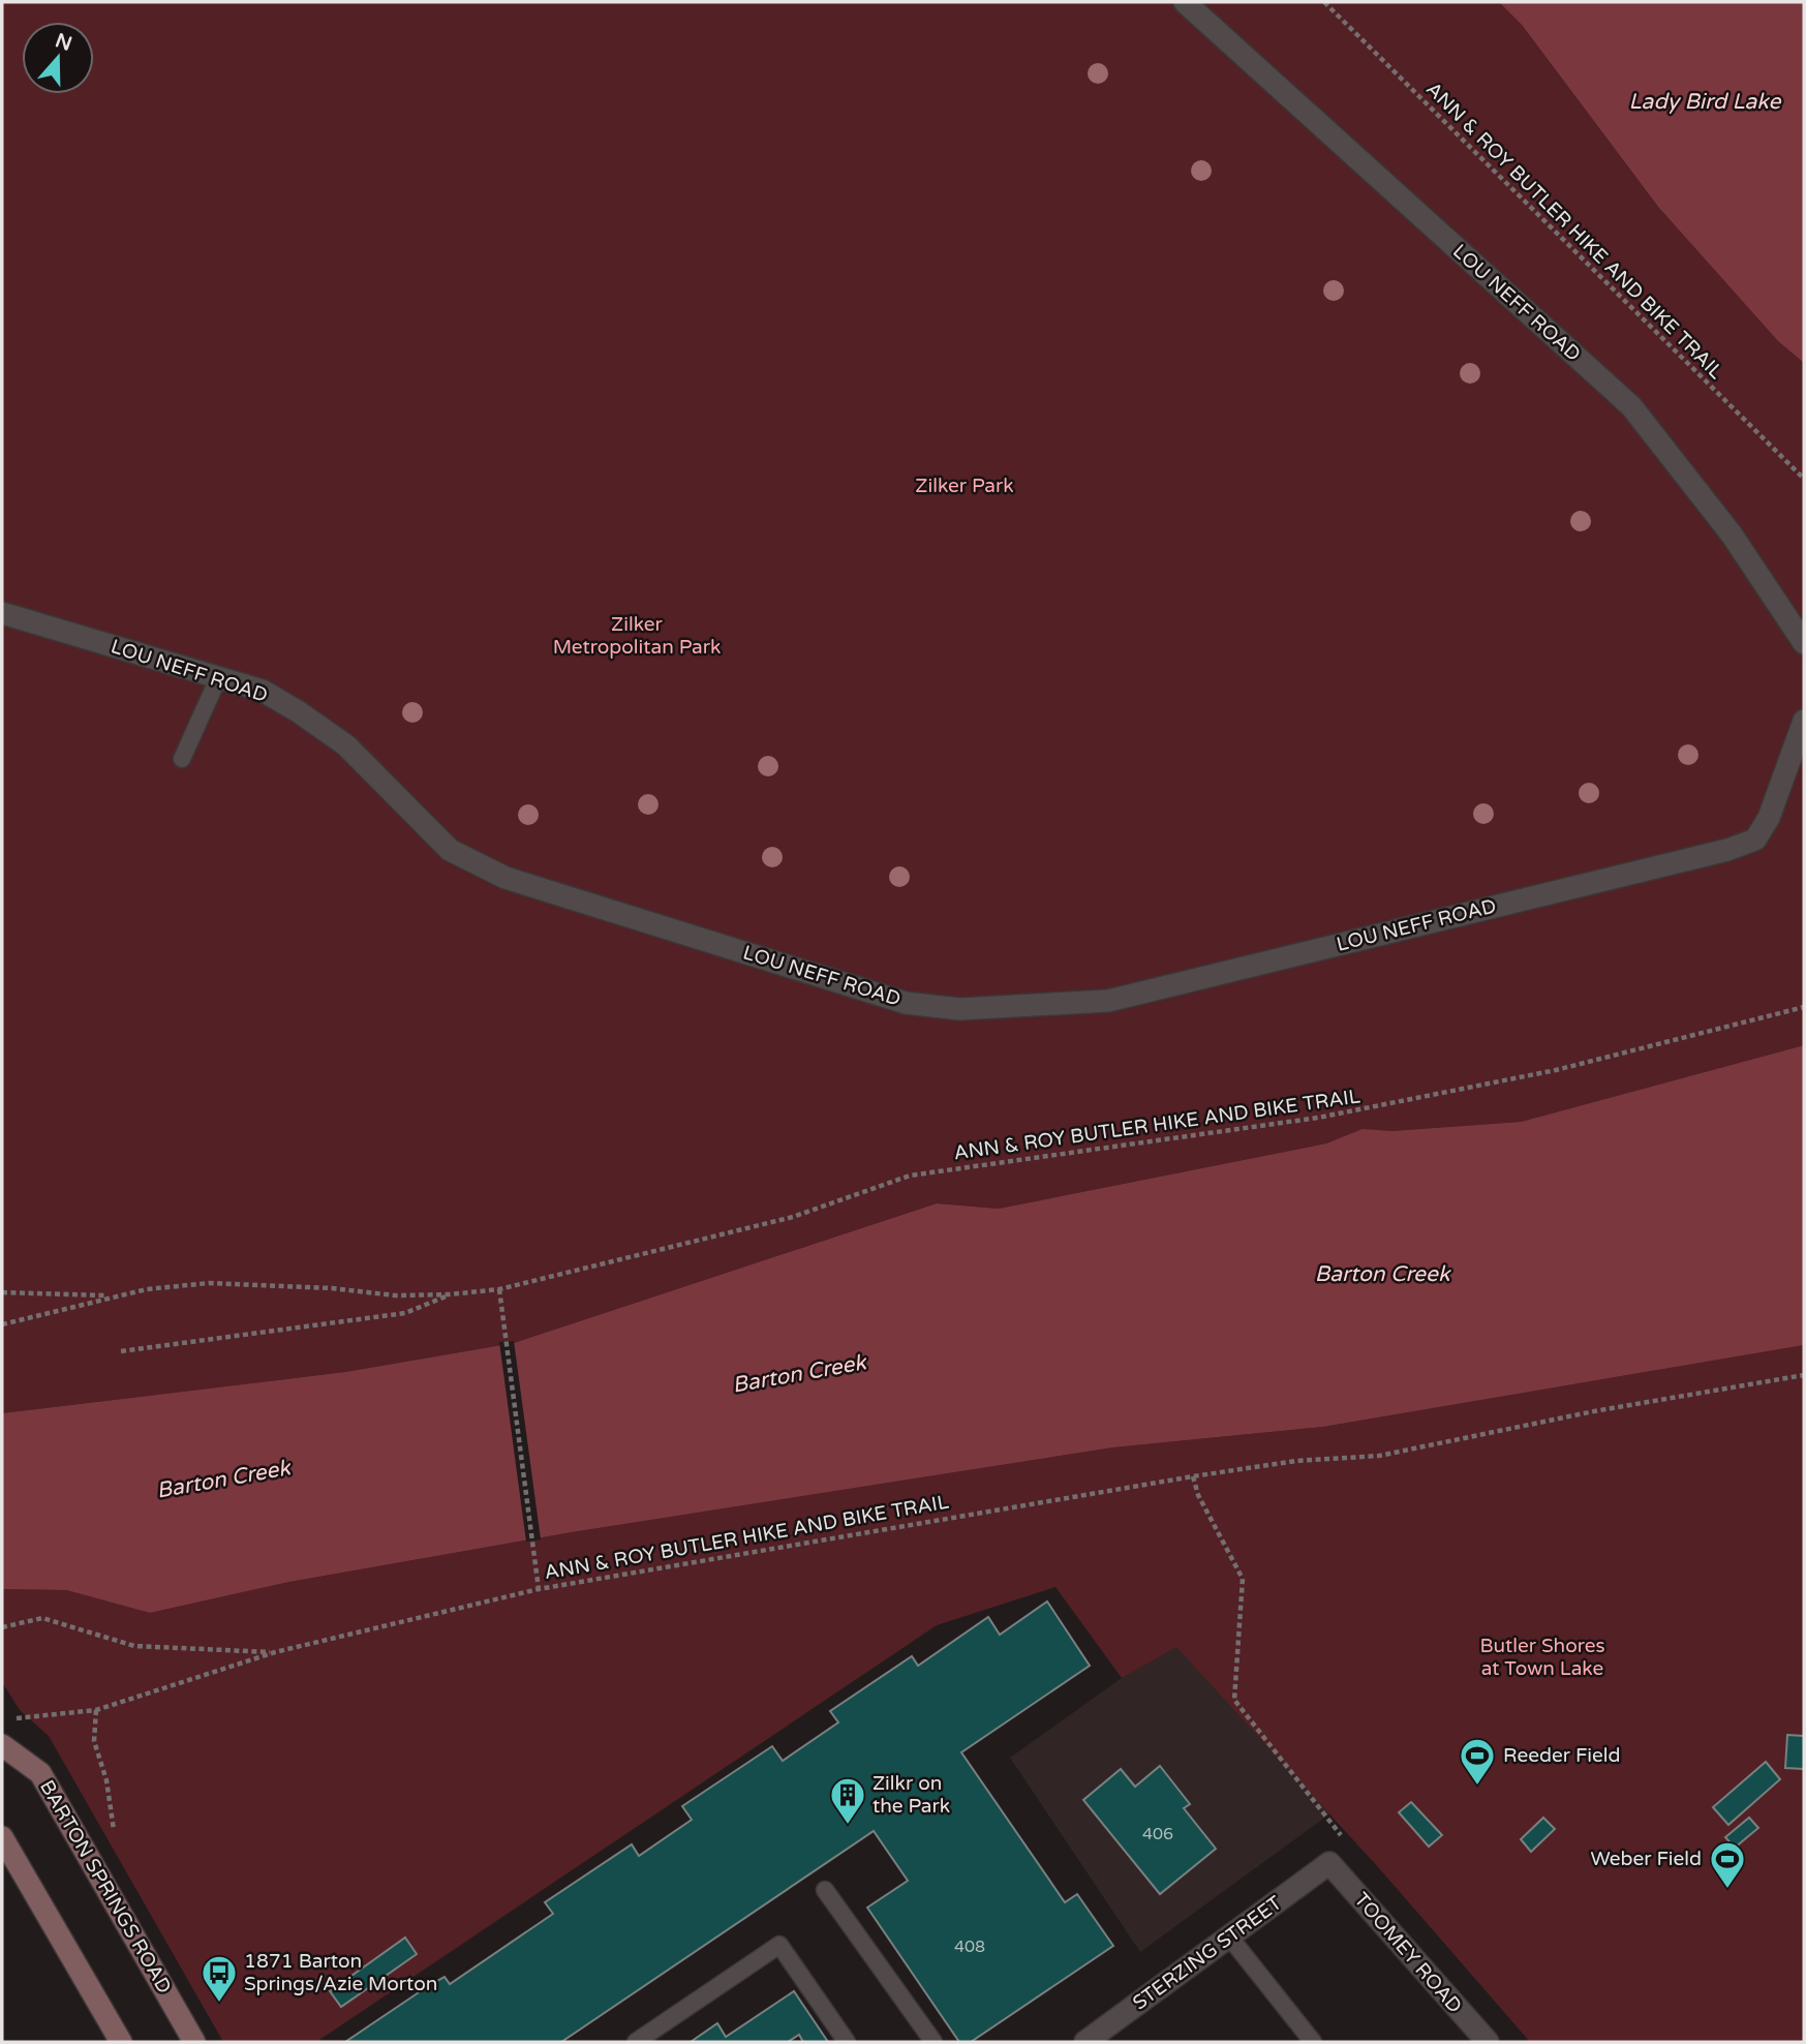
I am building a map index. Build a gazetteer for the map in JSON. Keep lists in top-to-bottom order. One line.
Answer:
{"streets":{"main road":["BARTON SPRINGS ROAD"],"street":["LOU NEFF ROAD","STERZING STREET","TOOMEY ROAD"],"path":["ANN & ROY BUTLER HIKE AND BIKE TRAIL"]},"crossings":[["STERZING STREET","TOOMEY ROAD"]],"water":["Lady Bird Lake","Barton Creek"],"parks":["Zilker Park","Zilker Metropolitan Park","Butler Shores at Town Lake"],"places":{"sports":["Reeder Field","Weber Field"],"building":["Zilkr on the Park"],"bus stop":["1871 Barton Springs/Azie Morton"]},"house_numbers":["406","408"],"north":"top"}
